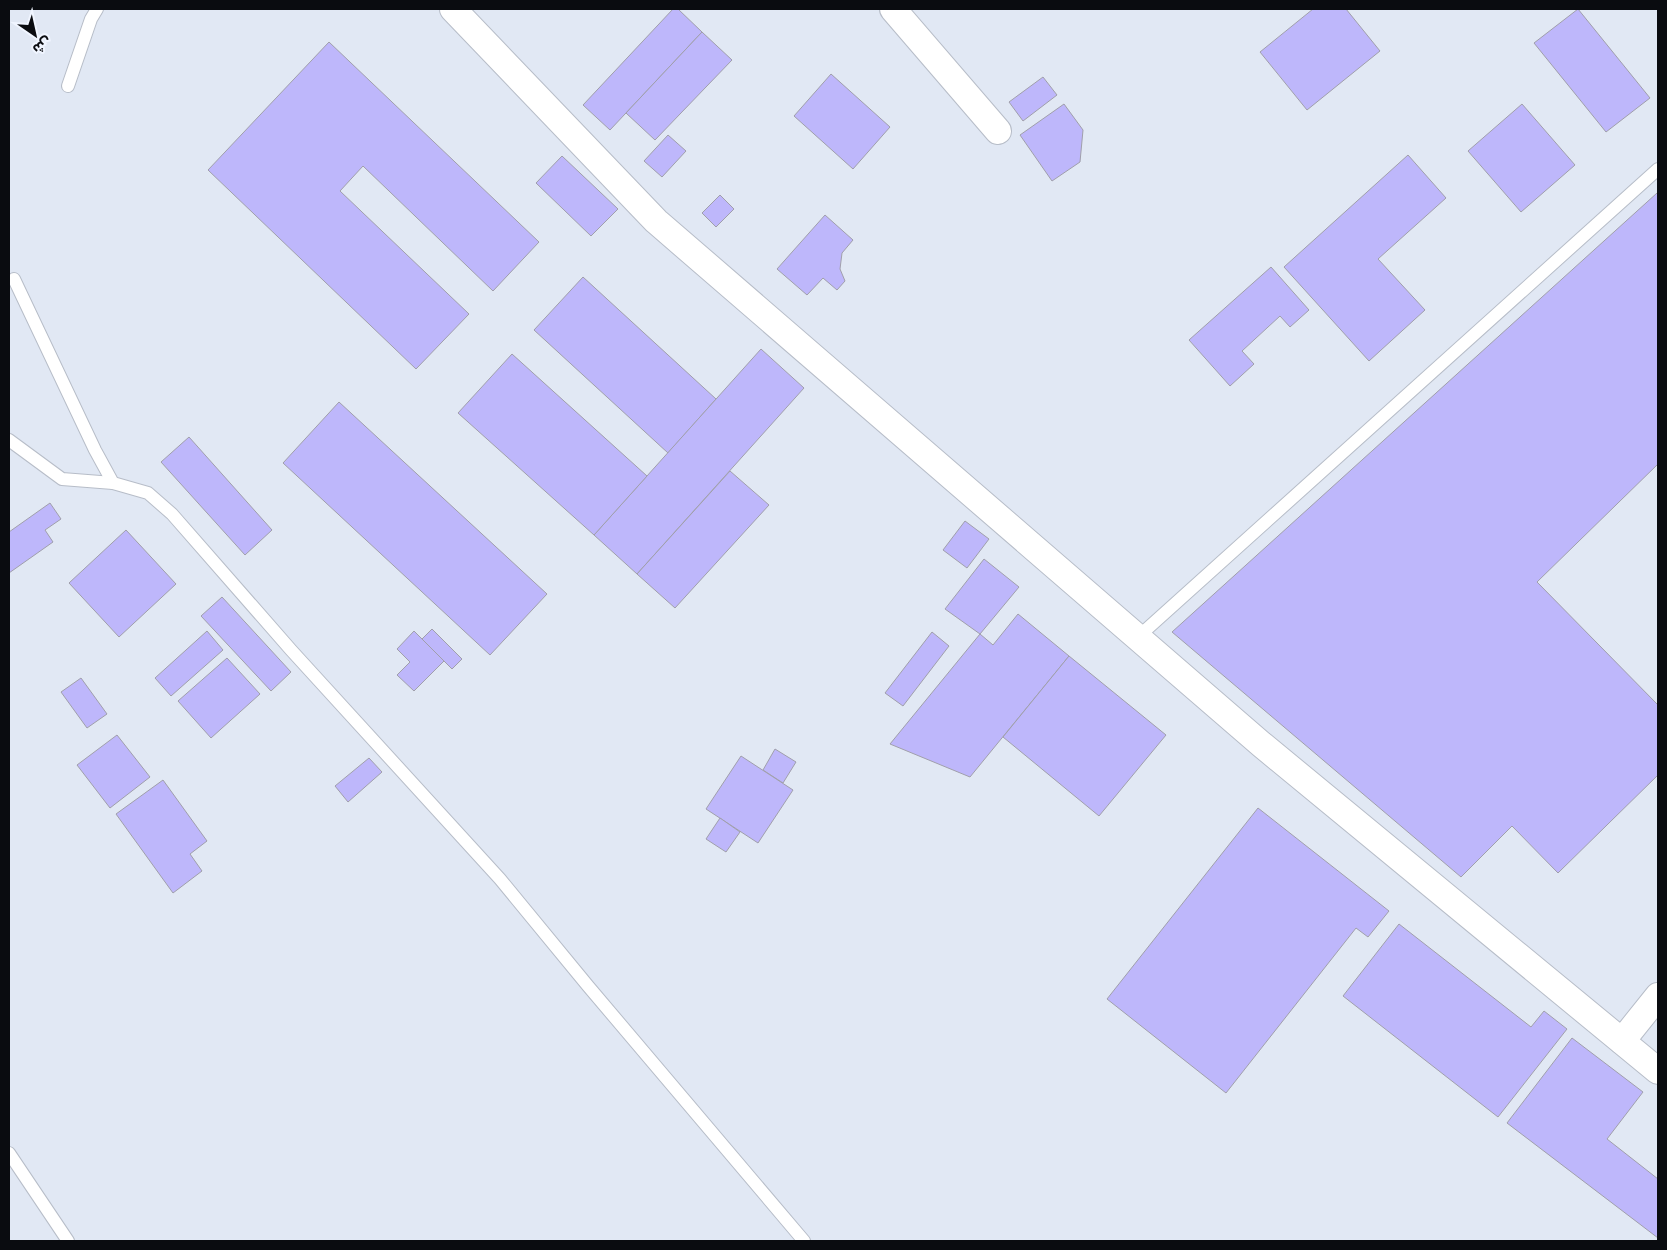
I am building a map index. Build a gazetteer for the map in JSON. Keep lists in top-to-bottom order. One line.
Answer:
{"north":"bottom right"}
